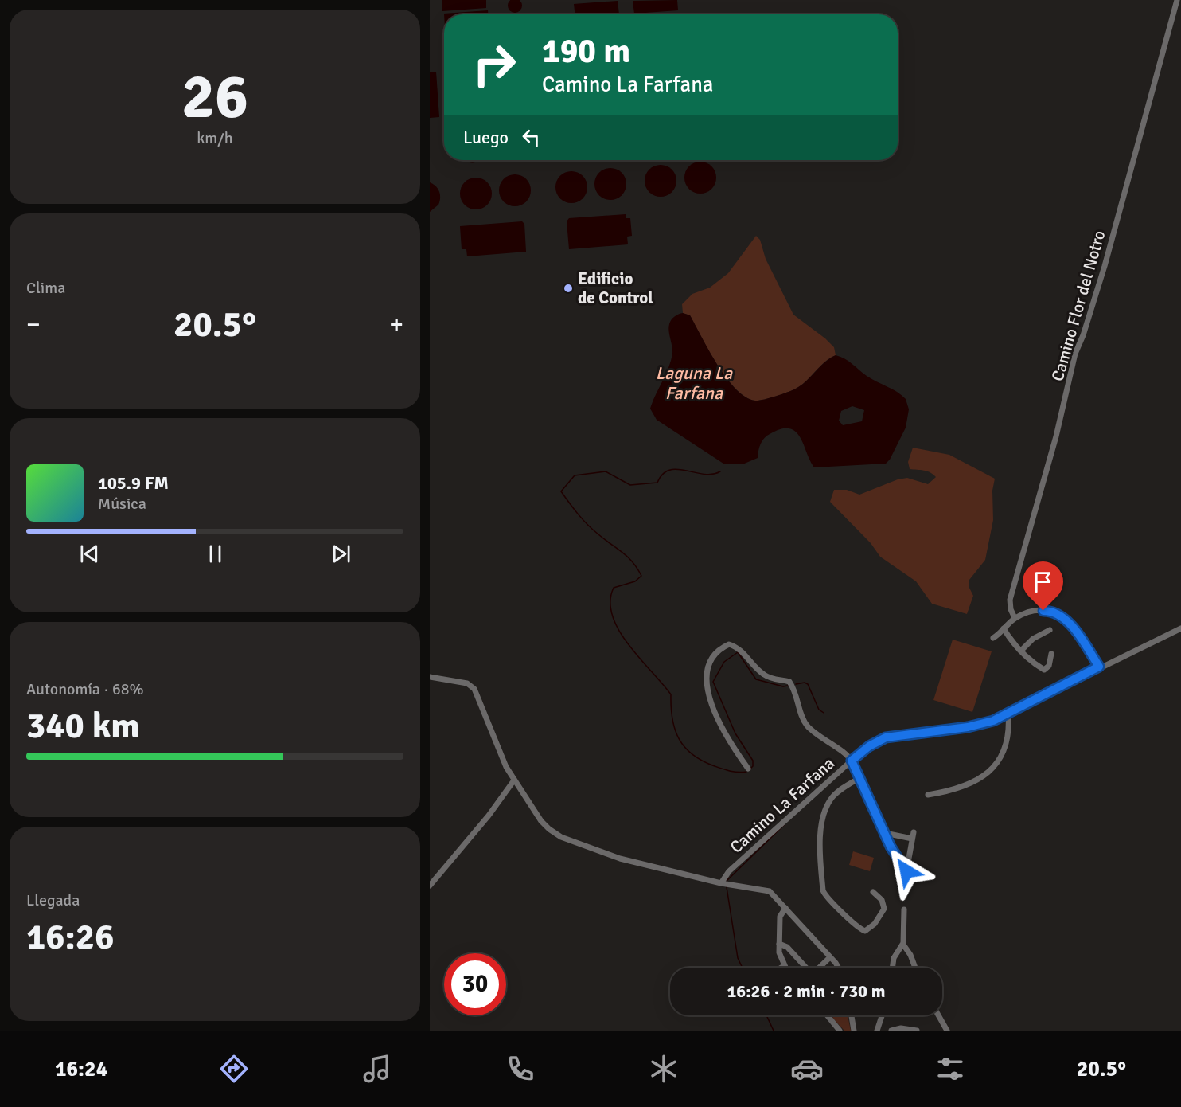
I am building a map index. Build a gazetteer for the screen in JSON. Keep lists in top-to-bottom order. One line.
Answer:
{"streets":{"street":["Camino Flor del Notro","Camino La Farfana"]},"water":["Laguna La Farfana"],"places":["Edificio de Control"],"page":{"tile":[["26","km/h"],"Clima",["Autonomía · 68%","340 km"],["Llegada","16:26"]],"turn":["190 m","Camino La Farfana"],"then":"Luego","heat":["−","20.5°","+"],"song":["105.9 FM","Música"],"limit":"30","trip":"16:26 · 2 min · 730 m","tabs":["16:24","20.5°"]}}
